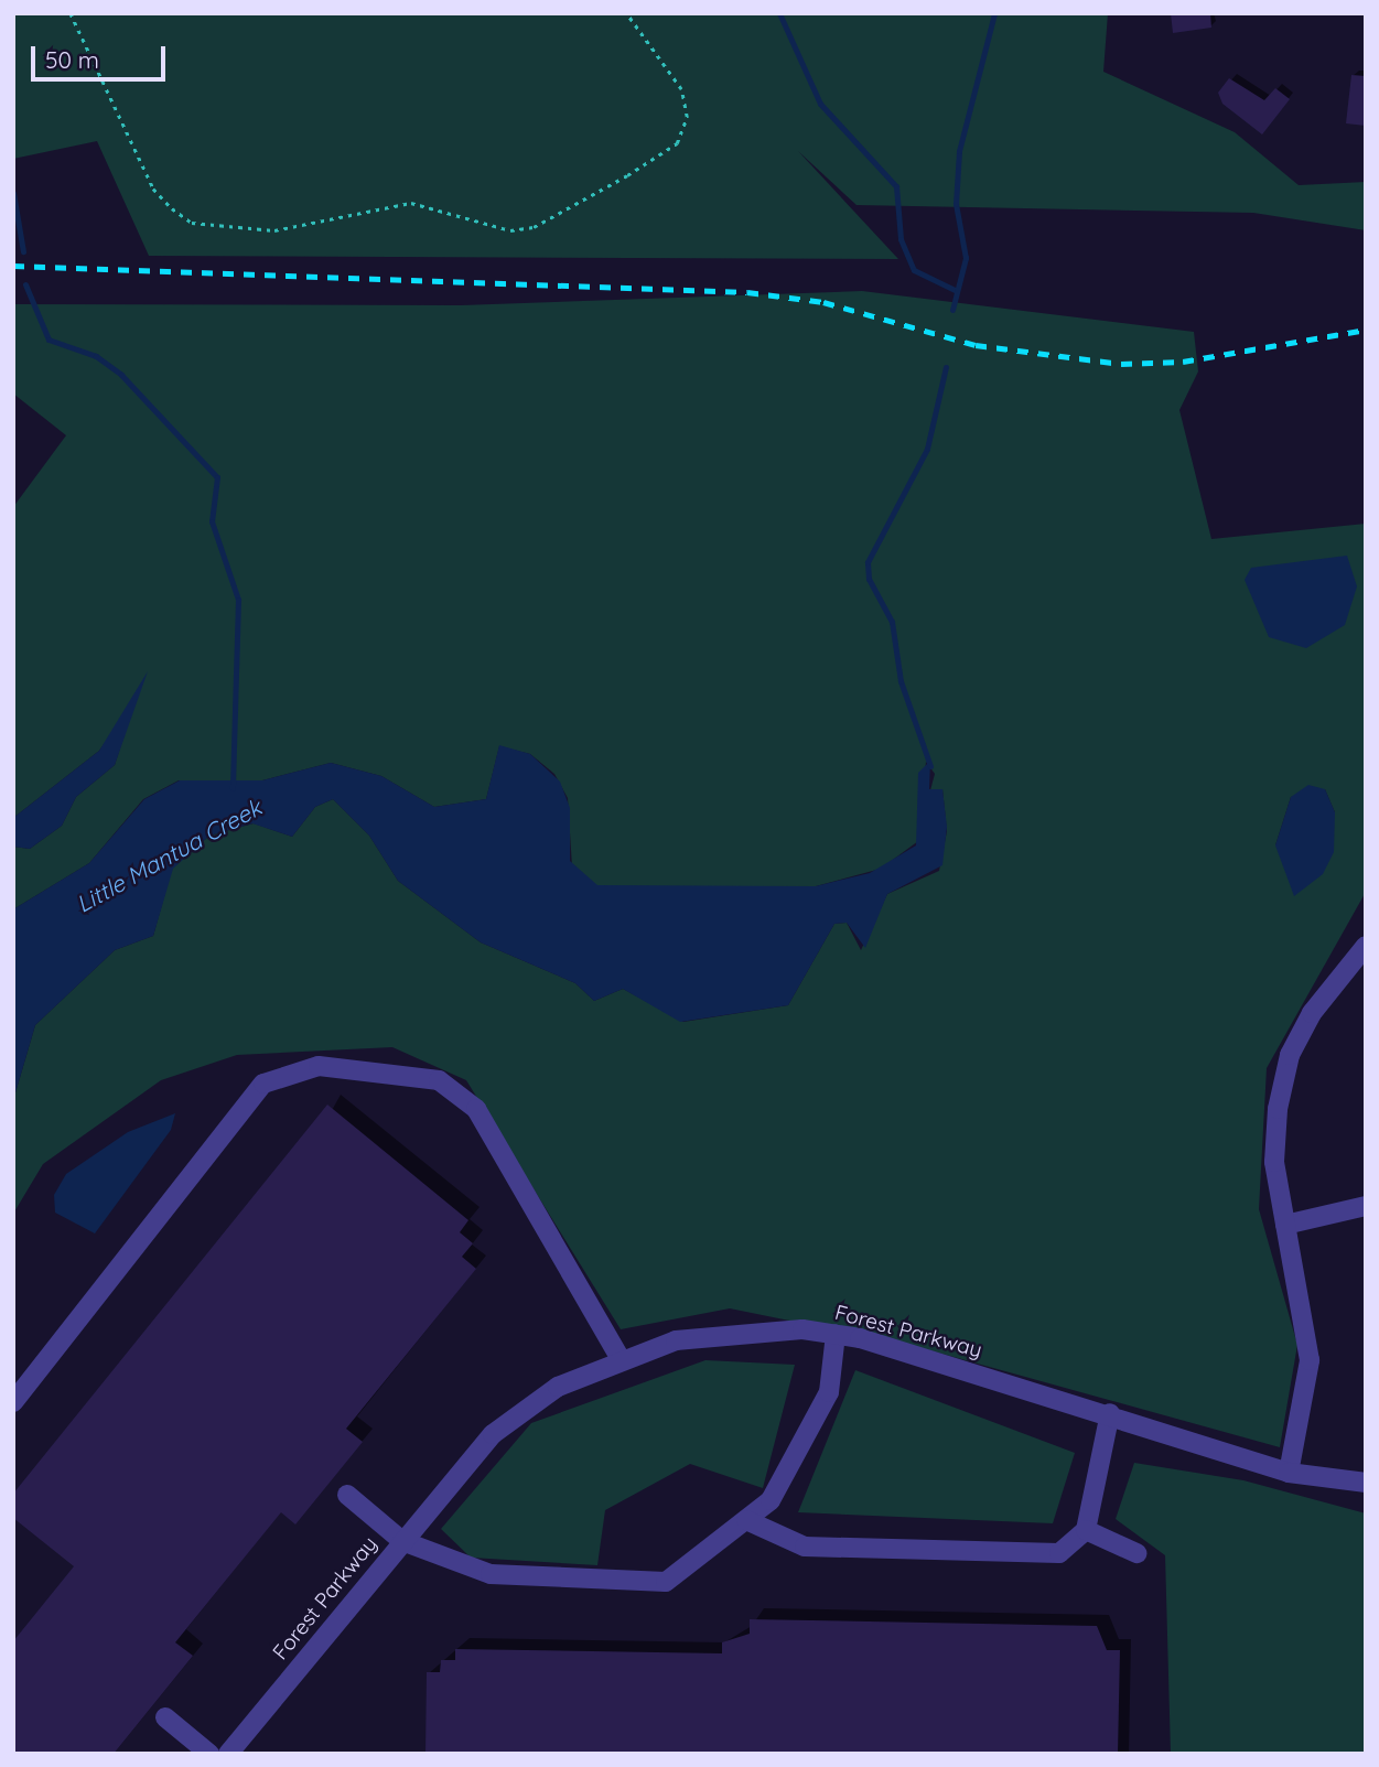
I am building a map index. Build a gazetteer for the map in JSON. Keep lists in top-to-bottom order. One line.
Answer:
{"streets":{"street":["Forest Parkway"]},"water":["Little Mantua Creek"],"scale_bar":"50 m"}
